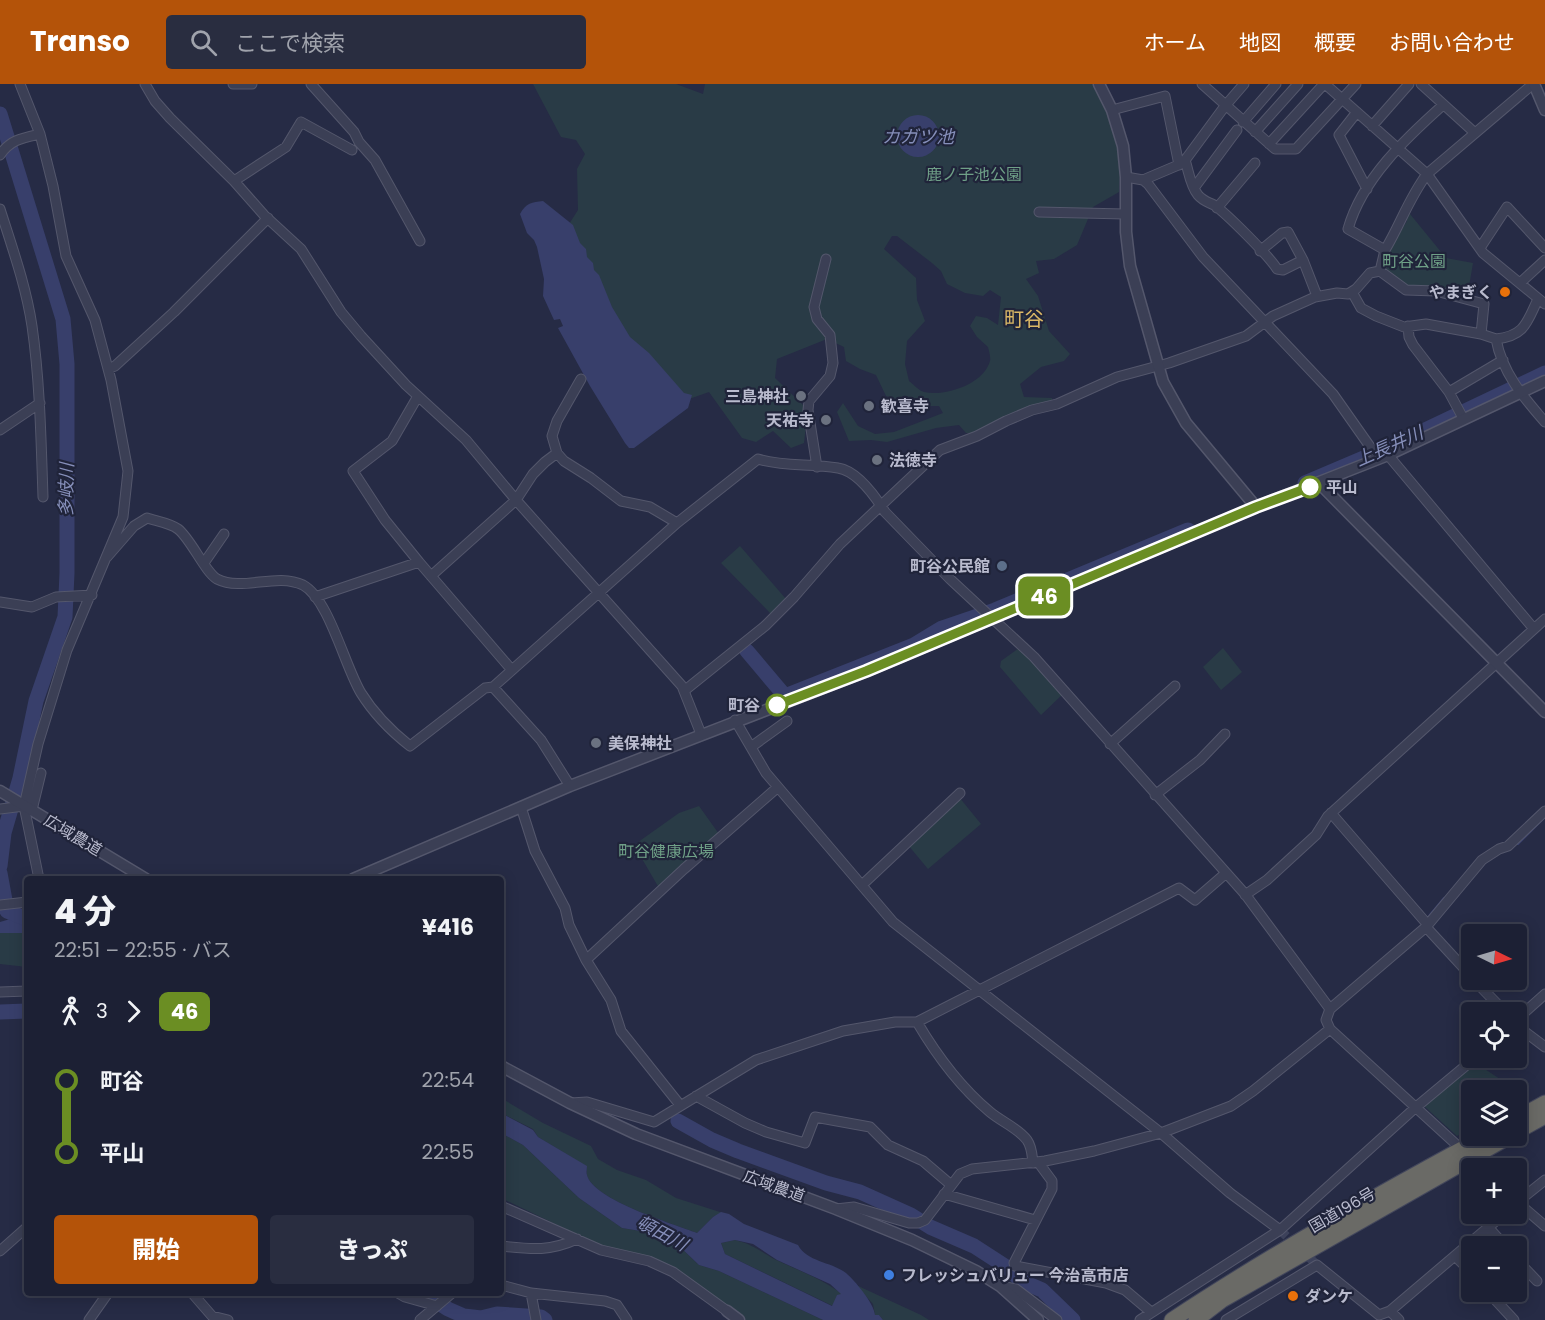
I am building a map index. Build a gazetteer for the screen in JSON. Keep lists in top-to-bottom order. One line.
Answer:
{"streets":{"highway":["国道196号"],"street":["広域農道"]},"districts":["町谷"],"water":["カガツ池","上長井川","多岐川","頓田川"],"parks":["鹿ノ子池公園","町谷公園","町谷健康広場"],"places":["やまぎく","三島神社","歓喜寺","天祐寺","法徳寺","平山","町谷公民館","町谷","美保神社","フレッシュバリュー 今治高市店","ダンケ"],"lines":["bus line 46"],"north":"right","page":{"header":"Transo","search":"ここで検索","nav":["ホーム","地図","概要","お問い合わせ"],"on_map":"46","heading":["4 分","22:51 – 22:55 · バス","¥416"],"map_buttons":["+","−"],"legs":["3","46"],"list":[{"name":"町谷","value":"22:54"},{"name":"平山","value":"22:55"}],"buttons":["開始","きっぷ"]}}
